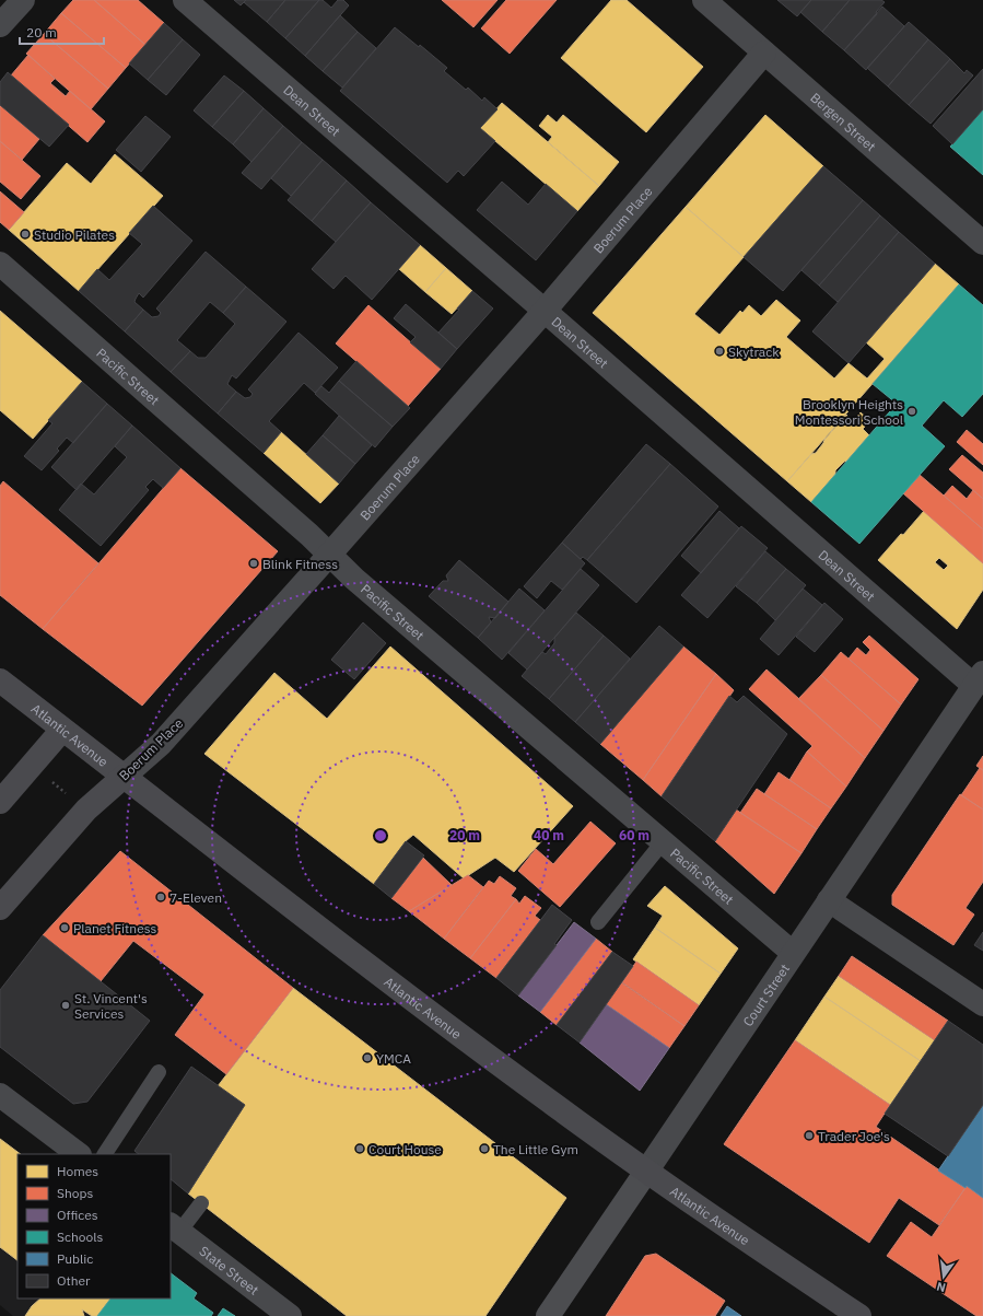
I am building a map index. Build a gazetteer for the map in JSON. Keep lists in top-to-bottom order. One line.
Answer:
{"streets":{"main road":["Boerum Place","Atlantic Avenue","Court Street"],"street":["Dean Street","Bergen Street","Pacific Street","State Street"]},"crossings":[["Dean Street","Boerum Place"],["Dean Street","Court Street"],["Bergen Street","Boerum Place"],["Boerum Place","Pacific Street"],["Boerum Place","Atlantic Avenue"],["Pacific Street","Court Street"],["Atlantic Avenue","Court Street"]],"places":["Studio Pilates","Skytrack","Brooklyn Heights Montessori School","Blink Fitness","7-Eleven","Planet Fitness","St. Vincent's Services","YMCA","Trader Joe's","Court House","The Little Gym"],"legend":["Homes","Shops","Offices","Schools","Public","Other"],"scale_bar":"20 m","north":"bottom","rings":["20 m","40 m","60 m"]}
